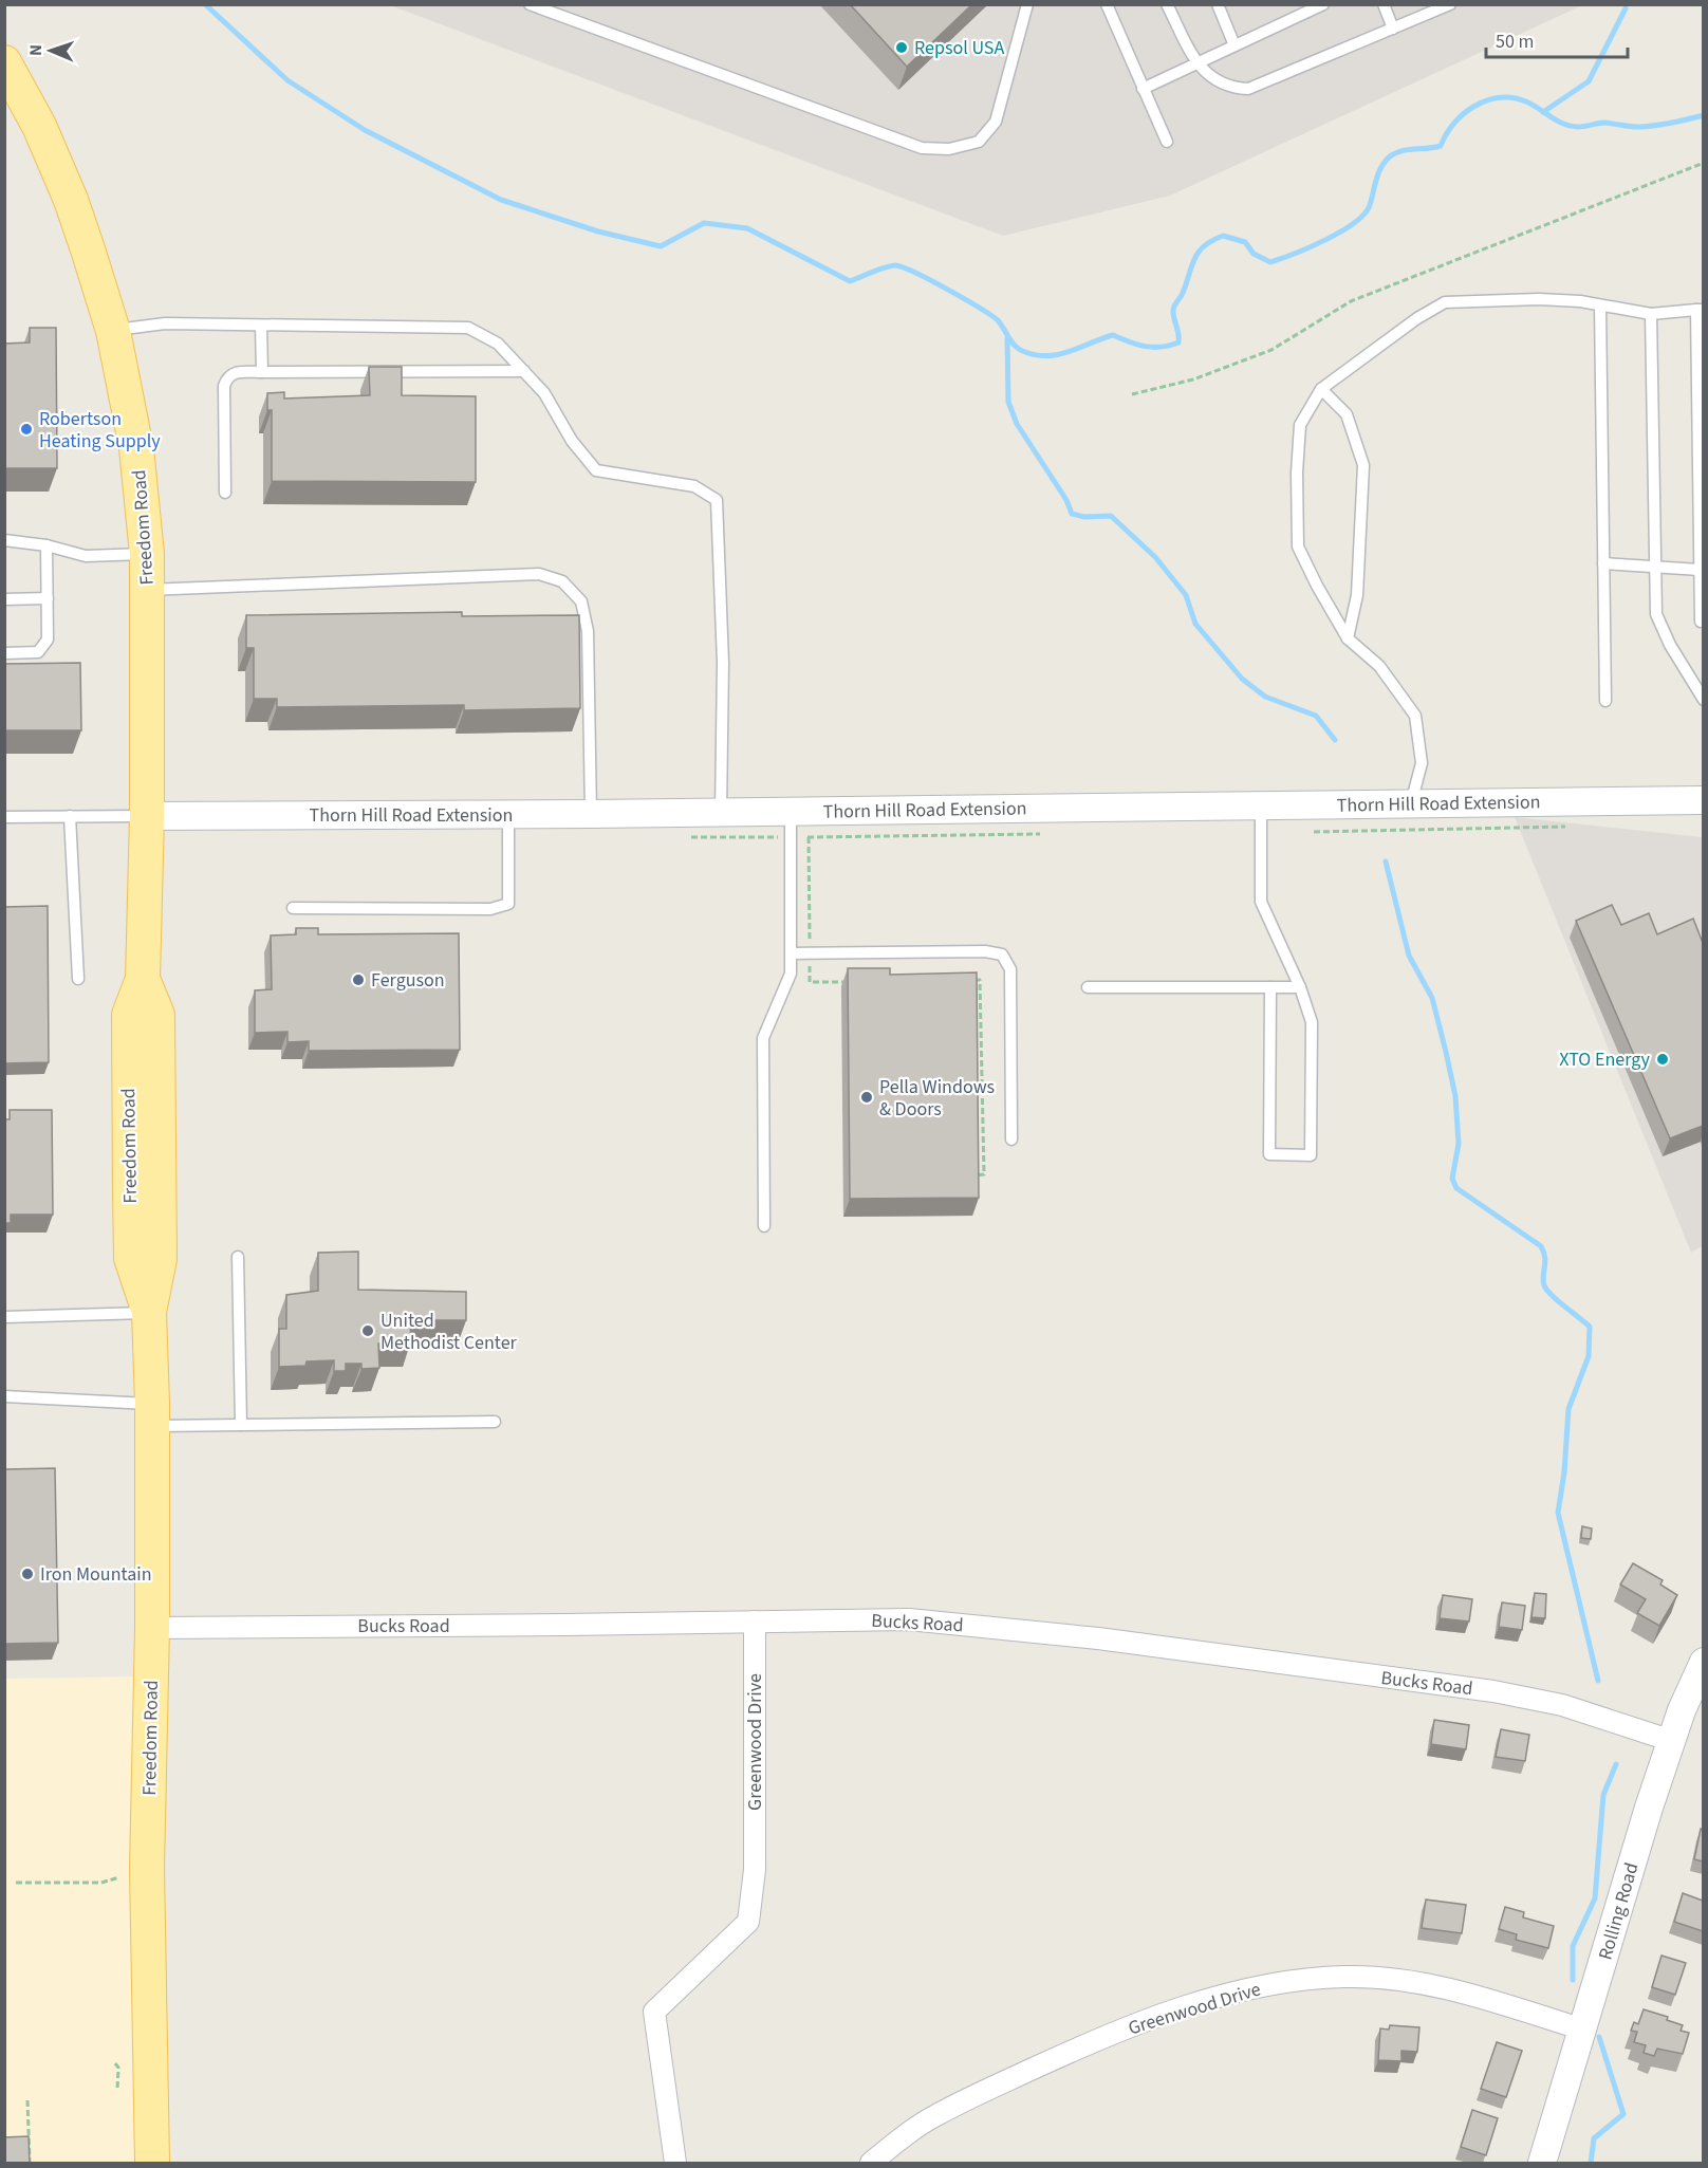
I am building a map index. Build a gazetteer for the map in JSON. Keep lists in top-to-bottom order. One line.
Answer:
{"streets":{"main road":["Freedom Road"],"street":["Thorn Hill Road Extension","Bucks Road","Greenwood Drive","Rolling Road"]},"crossings":[["Freedom Road","Thorn Hill Road Extension"],["Freedom Road","Bucks Road"],["Bucks Road","Greenwood Drive"],["Bucks Road","Rolling Road"],["Greenwood Drive","Rolling Road"]],"places":["Repsol USA","Robertson Heating Supply","Ferguson","XTO Energy","Pella Windows & Doors","United Methodist Center","Iron Mountain"],"scale_bar":"50 m","north":"left"}
